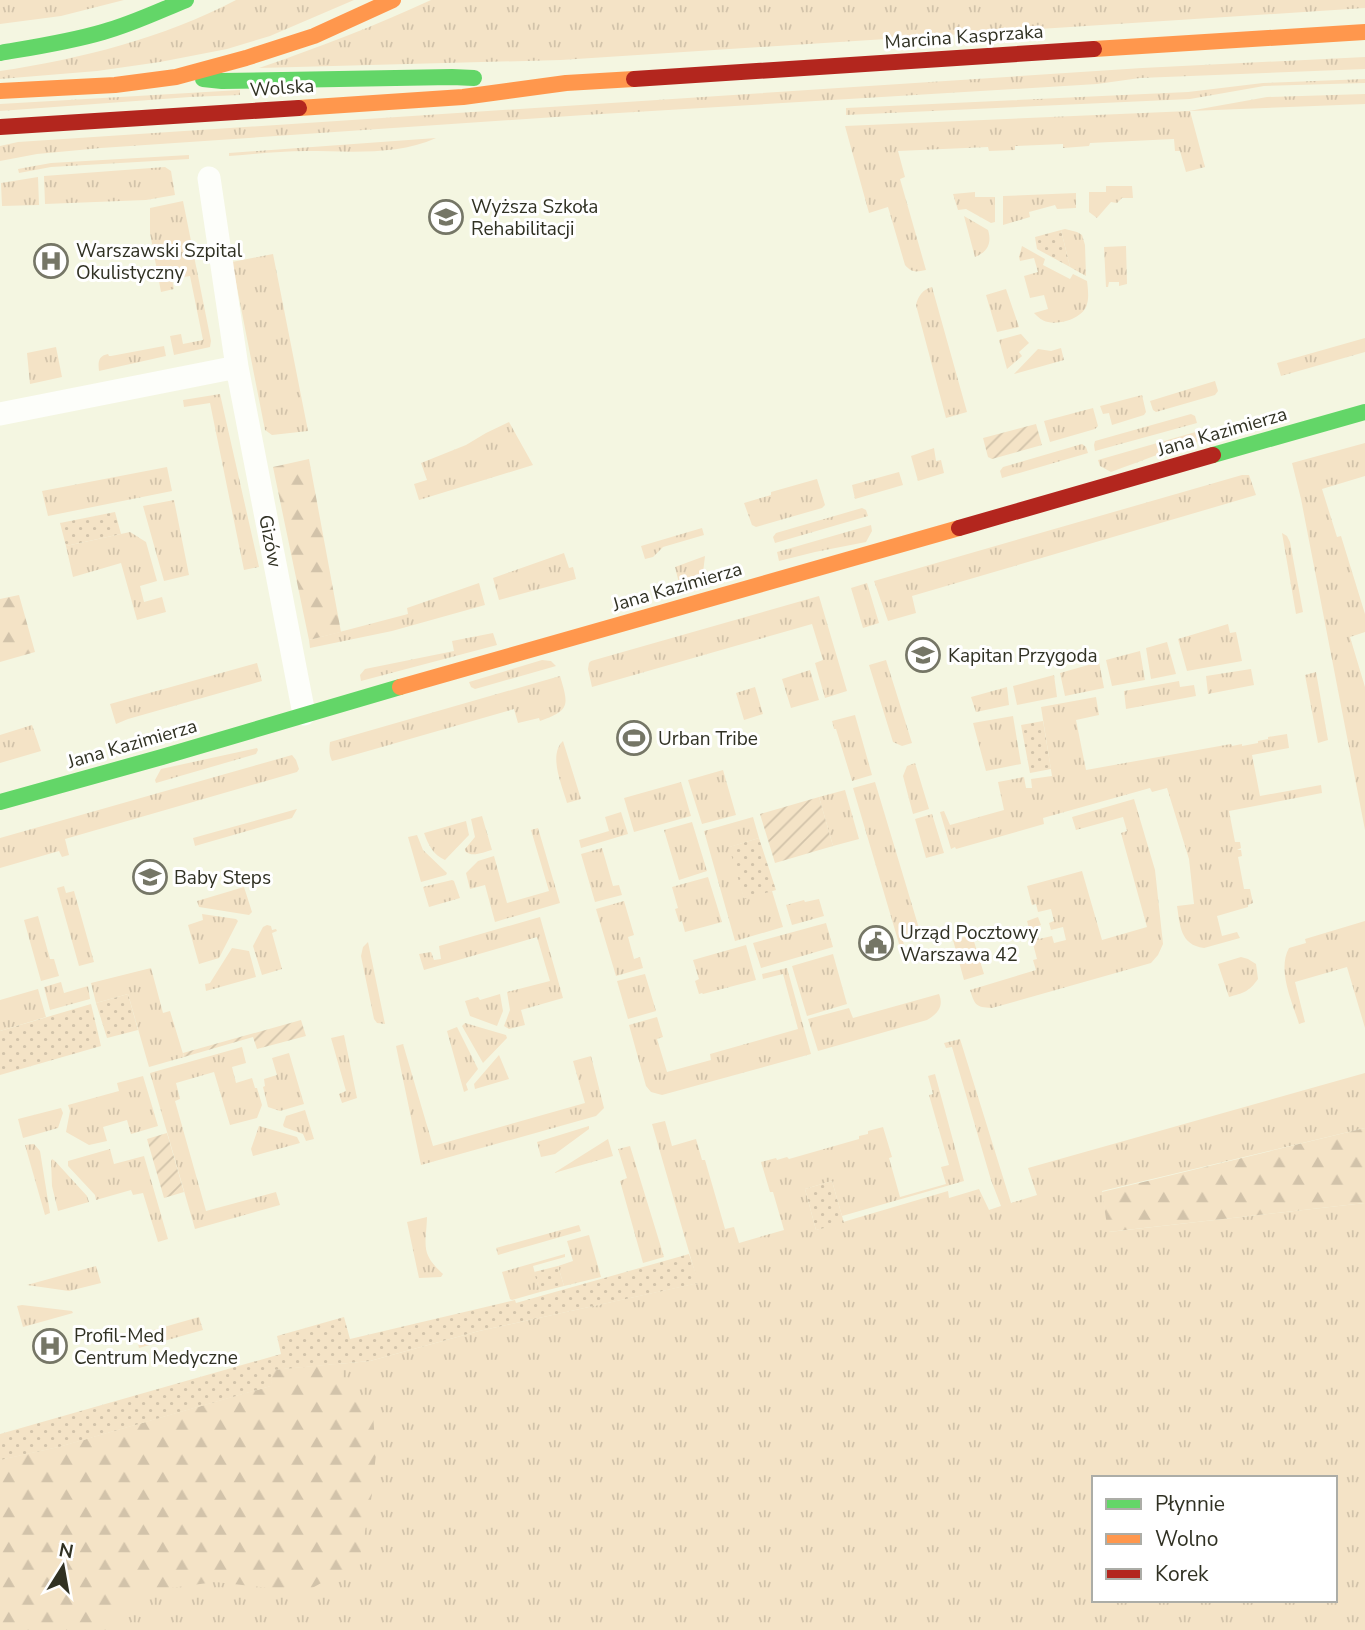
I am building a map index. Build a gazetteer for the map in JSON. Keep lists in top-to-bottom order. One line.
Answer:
{"streets":{"main road":["Marcina Kasprzaka","Wolska","Jana Kazimierza"],"street":["Gizów"]},"crossings":[["Marcina Kasprzaka","Wolska"],["Jana Kazimierza","Gizów"]],"places":{"school or university":["Wyższa Szkoła Rehabilitacji","Kapitan Przygoda","Baby Steps"],"hospital":["Warszawski Szpital Okulistyczny","Profil-Med Centrum Medyczne"],"sports":["Urban Tribe"],"public building":["Urząd Pocztowy Warszawa 42"]},"legend":["Płynnie","Wolno","Korek"],"north":"top"}
